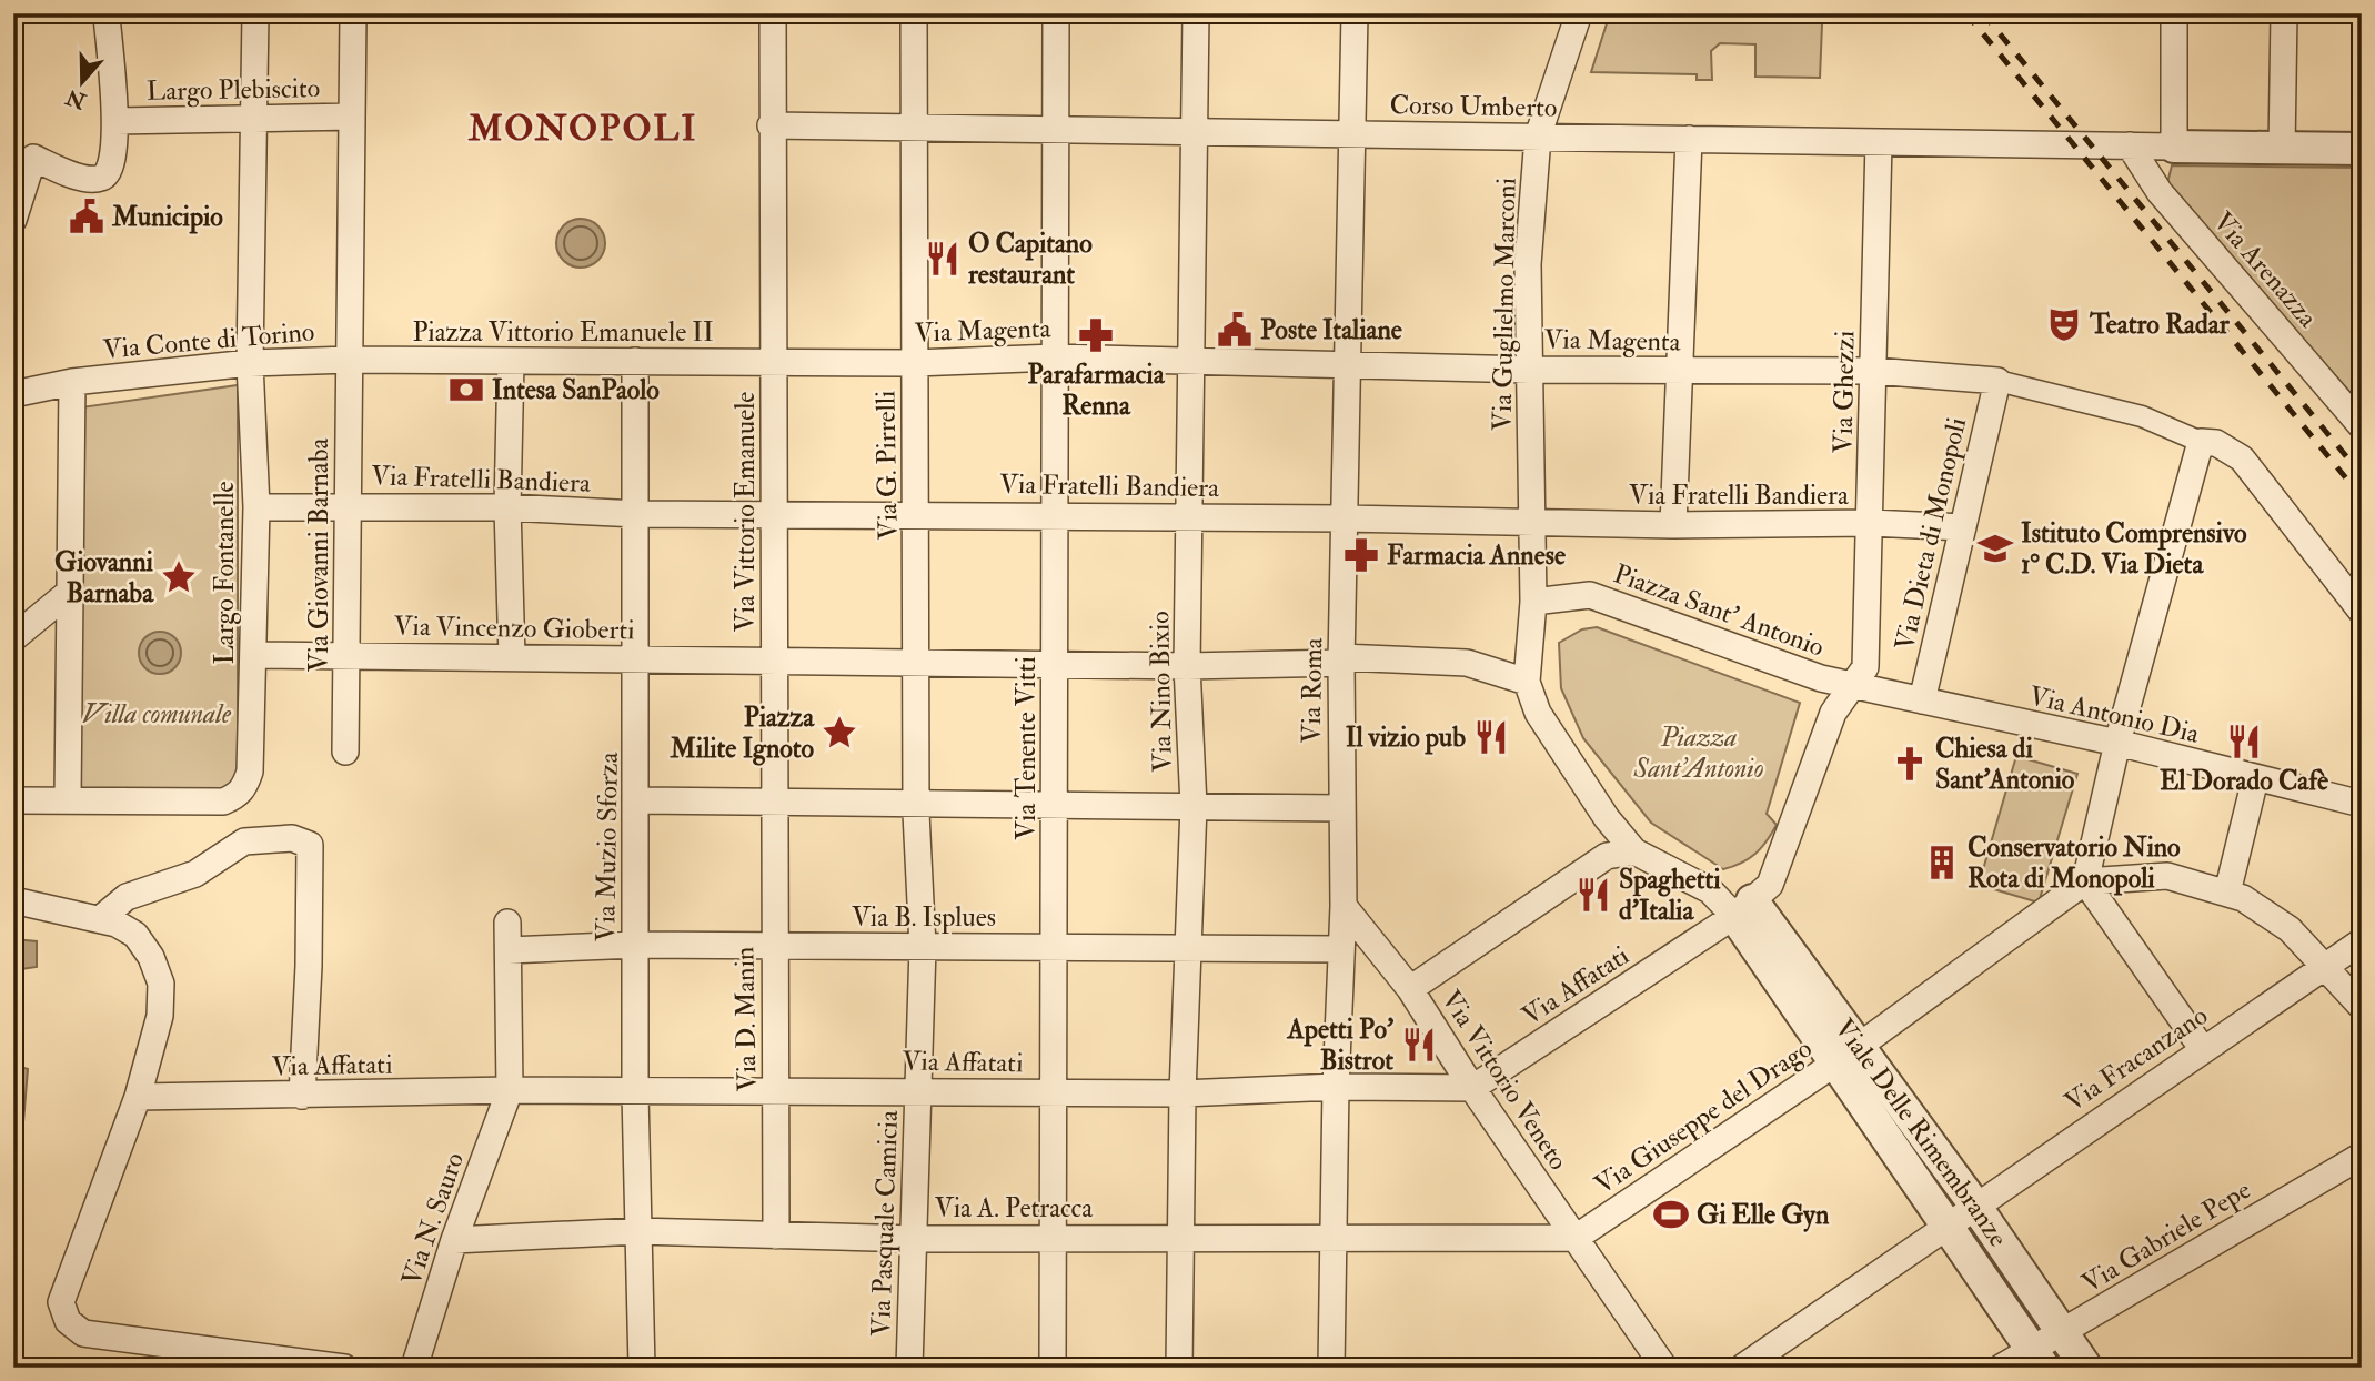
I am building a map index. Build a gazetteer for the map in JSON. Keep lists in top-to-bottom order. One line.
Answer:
{"streets":{"street":["Largo Plebiscito","Corso Umberto","Via Arenazza","Via Guglielmo Marconi","Via Magenta","Piazza Vittorio Emanuele II","Via Conte di Torino","Via Ghezzi","Via G. Pirrelli","Via Fratelli Bandiera","Via Vittorio Emanuele","Via Dieta di Monopoli","Via Giovanni Barnaba","Largo Fontanelle","Piazza Sant' Antonio","Via Vincenzo Gioberti","Via Roma","Via Nino Bixio","Via Antonio Dia","Via Tenente Vitti","Via Muzio Sforza","Via B. Isplues","Via Affatati","Via D. Manin","Via Fracanzano","Via Vittorio Veneto","Via Giuseppe del Drago","Viale Delle Rimembranze","Via A. Petracca","Via N. Sauro","Via Pasquale Camicia","Via Gabriele Pepe"]},"crossings":[["Largo Plebiscito","Largo Fontanelle"],["Corso Umberto","Via Arenazza"],["Corso Umberto","Via Guglielmo Marconi"],["Corso Umberto","Via Ghezzi"],["Corso Umberto","Via G. Pirrelli"],["Corso Umberto","Via Roma"],["Corso Umberto","Via Nino Bixio"],["Corso Umberto","Via Tenente Vitti"],["Via Guglielmo Marconi","Via Magenta"],["Via Guglielmo Marconi","Via Fratelli Bandiera"],["Via Guglielmo Marconi","Piazza Sant' Antonio"],["Via Magenta","Piazza Vittorio Emanuele II"],["Via Magenta","Via Ghezzi"],["Via Magenta","Via G. Pirrelli"],["Via Magenta","Via Vittorio Emanuele"],["Via Magenta","Via Dieta di Monopoli"],["Via Magenta","Via Roma"],["Via Magenta","Via Nino Bixio"],["Via Magenta","Via Tenente Vitti"],["Piazza Vittorio Emanuele II","Via Conte di Torino"],["Piazza Vittorio Emanuele II","Via Vittorio Emanuele"],["Piazza Vittorio Emanuele II","Via Giovanni Barnaba"],["Piazza Vittorio Emanuele II","Via Muzio Sforza"],["Via Conte di Torino","Via Giovanni Barnaba"],["Via Conte di Torino","Largo Fontanelle"],["Via Ghezzi","Via Fratelli Bandiera"],["Via Ghezzi","Piazza Sant' Antonio"],["Via Ghezzi","Via Antonio Dia"],["Via G. Pirrelli","Via Fratelli Bandiera"],["Via G. Pirrelli","Via Pasquale Camicia"],["Via Fratelli Bandiera","Via Vittorio Emanuele"],["Via Fratelli Bandiera","Via Dieta di Monopoli"],["Via Fratelli Bandiera","Via Giovanni Barnaba"],["Via Fratelli Bandiera","Largo Fontanelle"],["Via Fratelli Bandiera","Via Roma"],["Via Fratelli Bandiera","Via Nino Bixio"],["Via Fratelli Bandiera","Via Tenente Vitti"],["Via Fratelli Bandiera","Via Muzio Sforza"],["Via Vittorio Emanuele","Via Vincenzo Gioberti"],["Via Dieta di Monopoli","Via Antonio Dia"],["Via Giovanni Barnaba","Via Vincenzo Gioberti"],["Largo Fontanelle","Via Vincenzo Gioberti"],["Piazza Sant' Antonio","Via Antonio Dia"],["Piazza Sant' Antonio","Via Affatati"],["Piazza Sant' Antonio","Viale Delle Rimembranze"],["Via Vincenzo Gioberti","Via Muzio Sforza"],["Via Roma","Via B. Isplues"],["Via Roma","Via Affatati"],["Via Roma","Via Vittorio Veneto"],["Via Roma","Via A. Petracca"],["Via Nino Bixio","Via B. Isplues"],["Via Nino Bixio","Via Affatati"],["Via Nino Bixio","Via A. Petracca"],["Via Tenente Vitti","Via B. Isplues"],["Via Tenente Vitti","Via Affatati"],["Via Tenente Vitti","Via A. Petracca"],["Via Muzio Sforza","Via B. Isplues"],["Via Muzio Sforza","Via Affatati"],["Via Muzio Sforza","Via A. Petracca"],["Via B. Isplues","Via D. Manin"],["Via B. Isplues","Via Pasquale Camicia"],["Via Affatati","Via D. Manin"],["Via Affatati","Via Vittorio Veneto"],["Via Affatati","Viale Delle Rimembranze"],["Via Affatati","Via N. Sauro"],["Via Affatati","Via Pasquale Camicia"],["Via D. Manin","Via A. Petracca"],["Via Fracanzano","Viale Delle Rimembranze"],["Via Vittorio Veneto","Via Giuseppe del Drago"],["Via Vittorio Veneto","Via A. Petracca"],["Via Giuseppe del Drago","Viale Delle Rimembranze"],["Via Giuseppe del Drago","Via A. Petracca"],["Viale Delle Rimembranze","Via Gabriele Pepe"],["Via A. Petracca","Via N. Sauro"],["Via A. Petracca","Via Pasquale Camicia"]],"districts":["MONOPOLI"],"parks":["Villa comunale","Piazza Sant'Antonio"],"places":{"public building":["Municipio","Poste Italiane"],"restaurant":["O Capitano restaurant","Il vizio pub","El Dorado Cafè","Spaghetti d'Italia","Apetti Po' Bistrot"],"theatre":["Teatro Radar"],"pharmacy":["Parafarmacia Renna","Farmacia Annese"],"bank":["Intesa SanPaolo"],"school or university":["Istituto Comprensivo 1° C.D. Via Dieta"],"place":["Giovanni Barnaba","Piazza Milite Ignoto"],"church":["Chiesa di Sant'Antonio"],"building":["Conservatorio Nino Rota di Monopoli"],"sports":["Gi Elle Gyn"]},"north":"bottom"}
